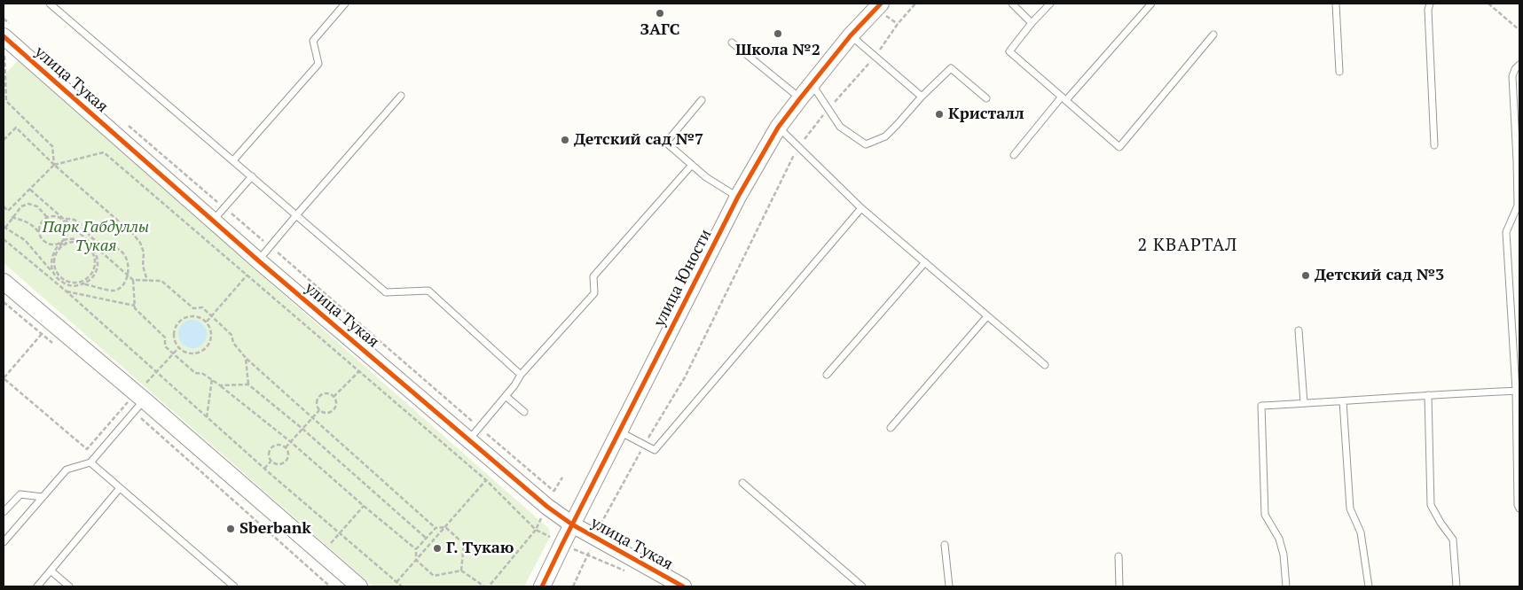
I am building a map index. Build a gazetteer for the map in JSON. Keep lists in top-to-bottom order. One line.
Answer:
{"streets":{"street":["улица Тукая","улица Юности"]},"crossings":[["улица Тукая","улица Юности"]],"districts":["2 КВАРТАЛ"],"parks":["Парк Габдуллы Тукая"],"places":["ЗАГС","Школа №2","Кристалл","Детский сад №7","Детский сад №3","Sberbank","Г. Тукаю"]}
